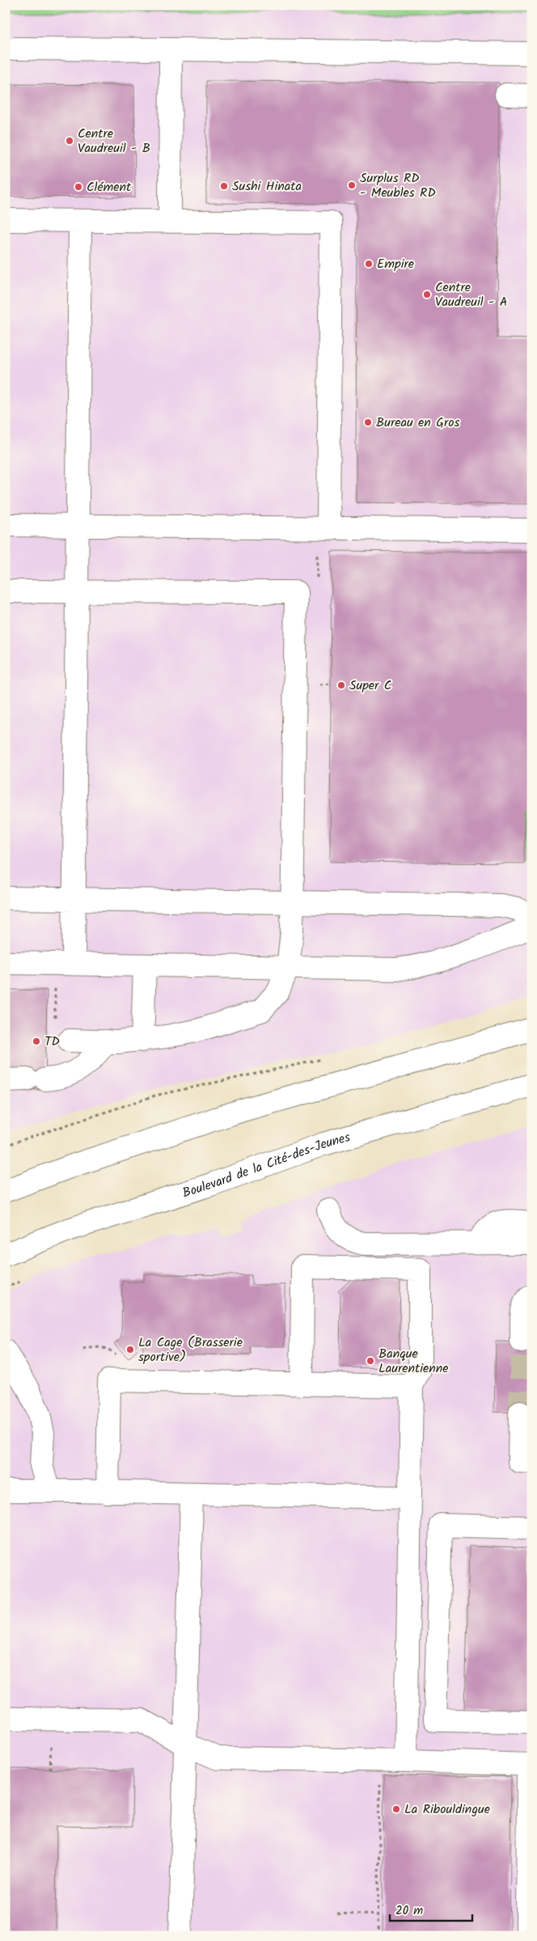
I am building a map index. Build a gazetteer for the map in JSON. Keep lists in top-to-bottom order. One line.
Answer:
{"streets":{"main road":["Boulevard de la Cité-des-Jeunes"]},"places":["Centre Vaudreuil - B","Surplus RD - Meubles RD","Sushi Hinata","Clément","Empire","Centre Vaudreuil - A","Bureau en Gros","Super C","TD","La Cage (Brasserie sportive)","Banque Laurentienne","La Ribouldingue"],"scale_bar":"20 m"}
